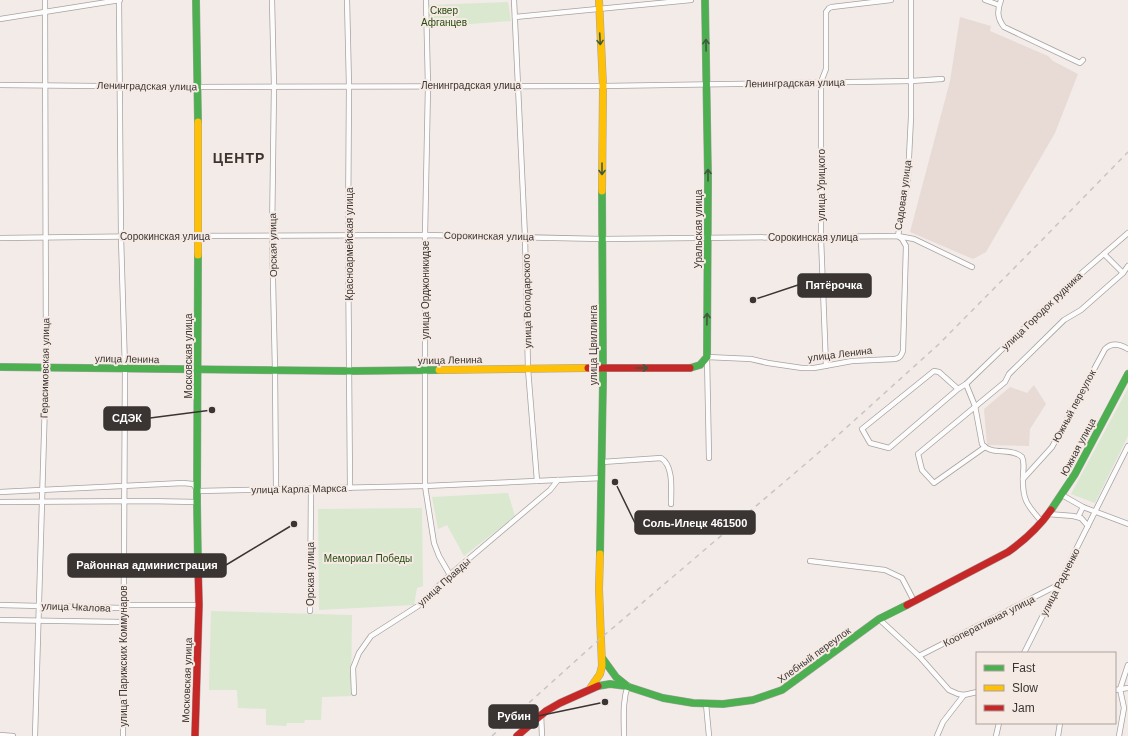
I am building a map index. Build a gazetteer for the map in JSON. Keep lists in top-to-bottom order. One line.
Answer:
{"streets":{"street":["Ленинградская улица","улица Урицкого","Садовая улица","Уральская улица","Сорокинская улица","Красноармейская улица","Орская улица","улица Орджоникидзе","улица Володарского","улица Городок рудника","улица Цвиллинга","улица Ленина","Московская улица","Герасимовская улица","Южный переулок","Южная улица","улица Карла Маркса","улица Правды","улица Радченко","улица Чкалова","Кооперативная улица","Хлебный переулок","улица Парижских Коммунаров"]},"crossings":[["Ленинградская улица","улица Урицкого"],["Ленинградская улица","Садовая улица"],["Ленинградская улица","Уральская улица"],["Ленинградская улица","Красноармейская улица"],["Ленинградская улица","Орская улица"],["Ленинградская улица","улица Орджоникидзе"],["Ленинградская улица","улица Володарского"],["Ленинградская улица","улица Цвиллинга"],["Ленинградская улица","Московская улица"],["Ленинградская улица","Герасимовская улица"],["Ленинградская улица","улица Парижских Коммунаров"],["улица Урицкого","Сорокинская улица"],["улица Урицкого","улица Ленина"],["Садовая улица","Сорокинская улица"],["Садовая улица","улица Ленина"],["Уральская улица","Сорокинская улица"],["Уральская улица","улица Ленина"],["Сорокинская улица","Красноармейская улица"],["Сорокинская улица","Орская улица"],["Сорокинская улица","улица Орджоникидзе"],["Сорокинская улица","улица Володарского"],["Сорокинская улица","улица Цвиллинга"],["Сорокинская улица","Московская улица"],["Сорокинская улица","Герасимовская улица"],["Сорокинская улица","улица Парижских Коммунаров"],["Красноармейская улица","улица Ленина"],["Красноармейская улица","улица Карла Маркса"],["Орская улица","улица Ленина"],["Орская улица","улица Карла Маркса"],["улица Орджоникидзе","улица Ленина"],["улица Орджоникидзе","улица Карла Маркса"],["улица Орджоникидзе","улица Правды"],["улица Володарского","улица Ленина"],["улица Володарского","улица Карла Маркса"],["улица Цвиллинга","улица Ленина"],["улица Цвиллинга","улица Карла Маркса"],["улица Цвиллинга","Хлебный переулок"],["улица Ленина","Московская улица"],["улица Ленина","Герасимовская улица"],["улица Ленина","улица Парижских Коммунаров"],["Московская улица","улица Карла Маркса"],["Московская улица","улица Чкалова"],["Герасимовская улица","улица Карла Маркса"],["Герасимовская улица","улица Чкалова"],["Южная улица","Хлебный переулок"],["улица Карла Маркса","улица Правды"],["улица Карла Маркса","улица Парижских Коммунаров"],["улица Радченко","Кооперативная улица"],["улица Чкалова","улица Парижских Коммунаров"]],"one_way":["Уральская улица"],"districts":["ЦЕНТР"],"parks":["Сквер Афганцев","Мемориал Победы"],"places":["Пятёрочка","СДЭК","Соль-Илецк 461500","Районная администрация","Рубин"],"legend":["Fast","Slow","Jam"]}
